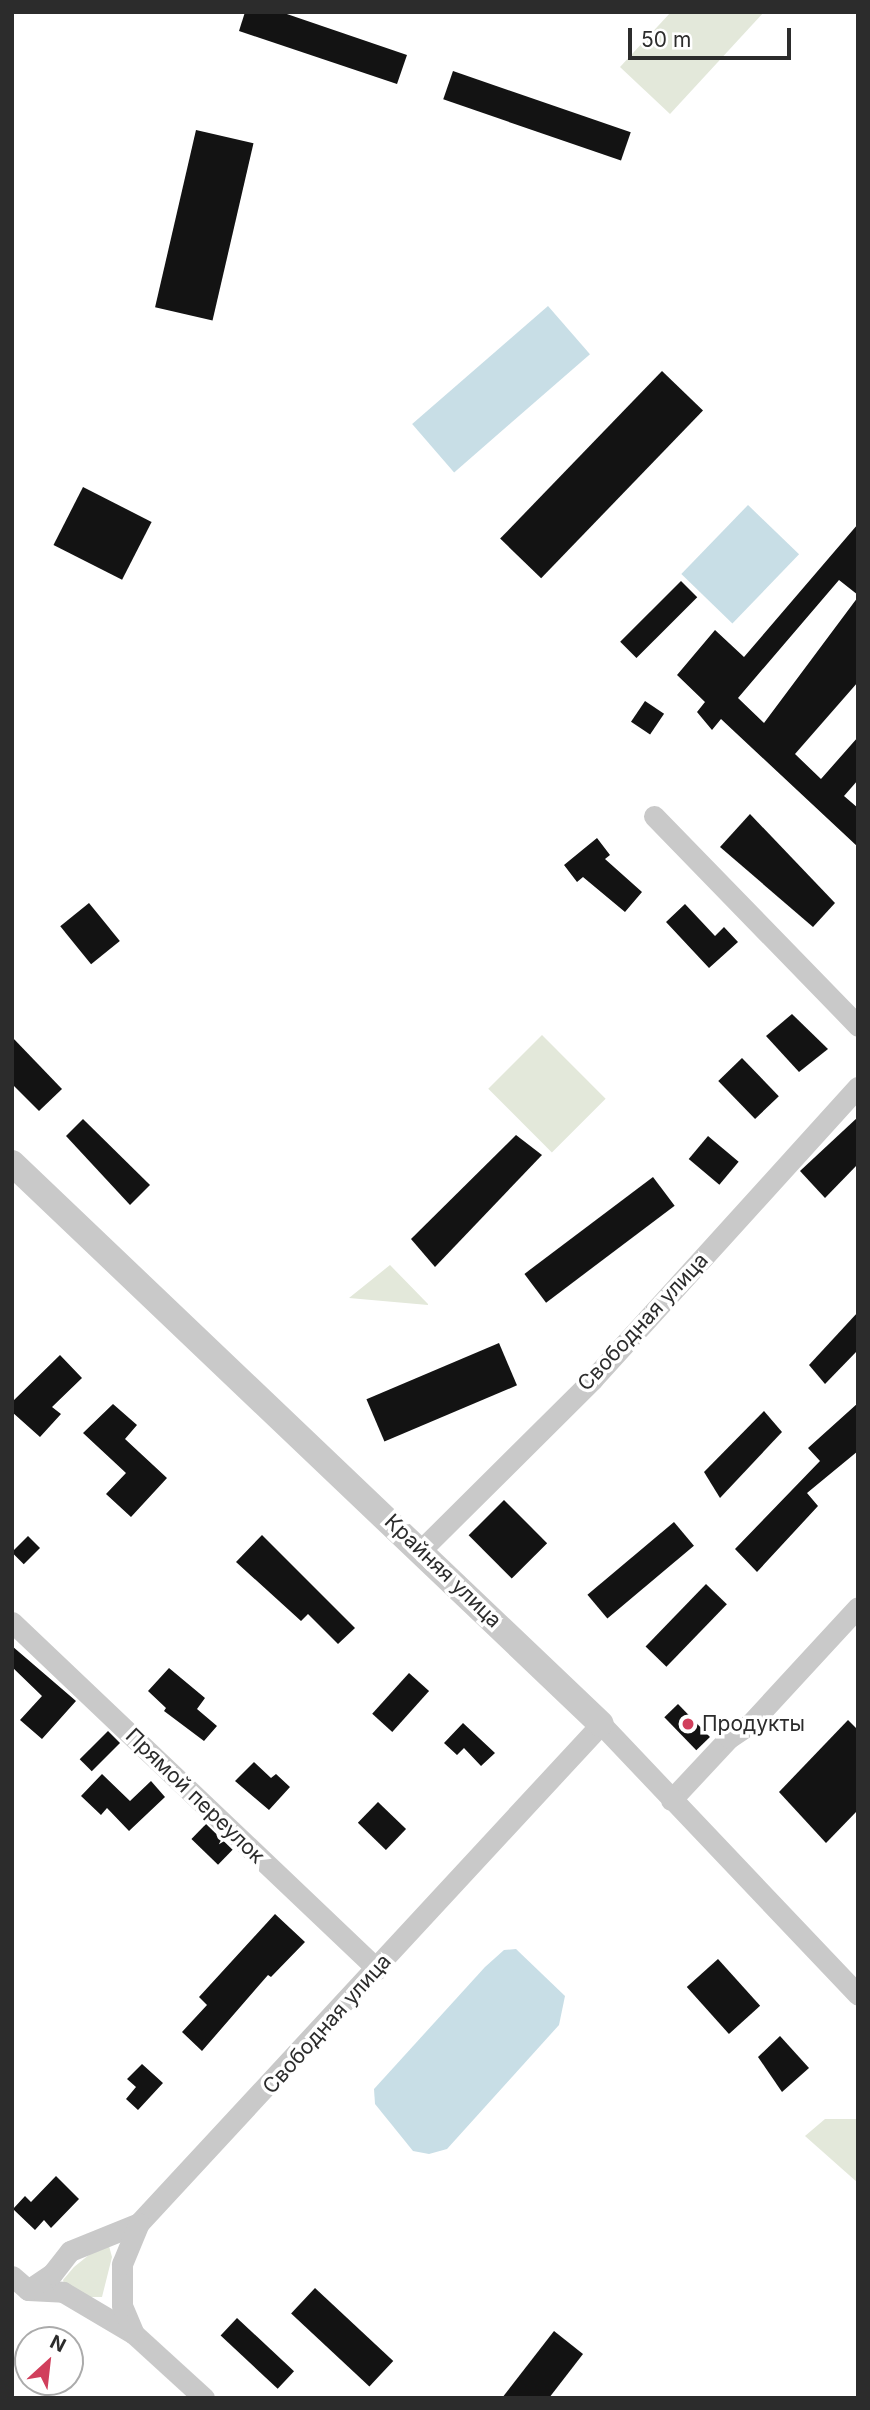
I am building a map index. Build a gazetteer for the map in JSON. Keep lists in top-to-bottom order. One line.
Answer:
{"streets":{"street":["Свободная улица","Крайняя улица","Прямой переулок"]},"crossings":[["Свободная улица","Крайняя улица"],["Свободная улица","Прямой переулок"]],"places":["Продукты"],"scale_bar":"50 m","north":"top right"}
